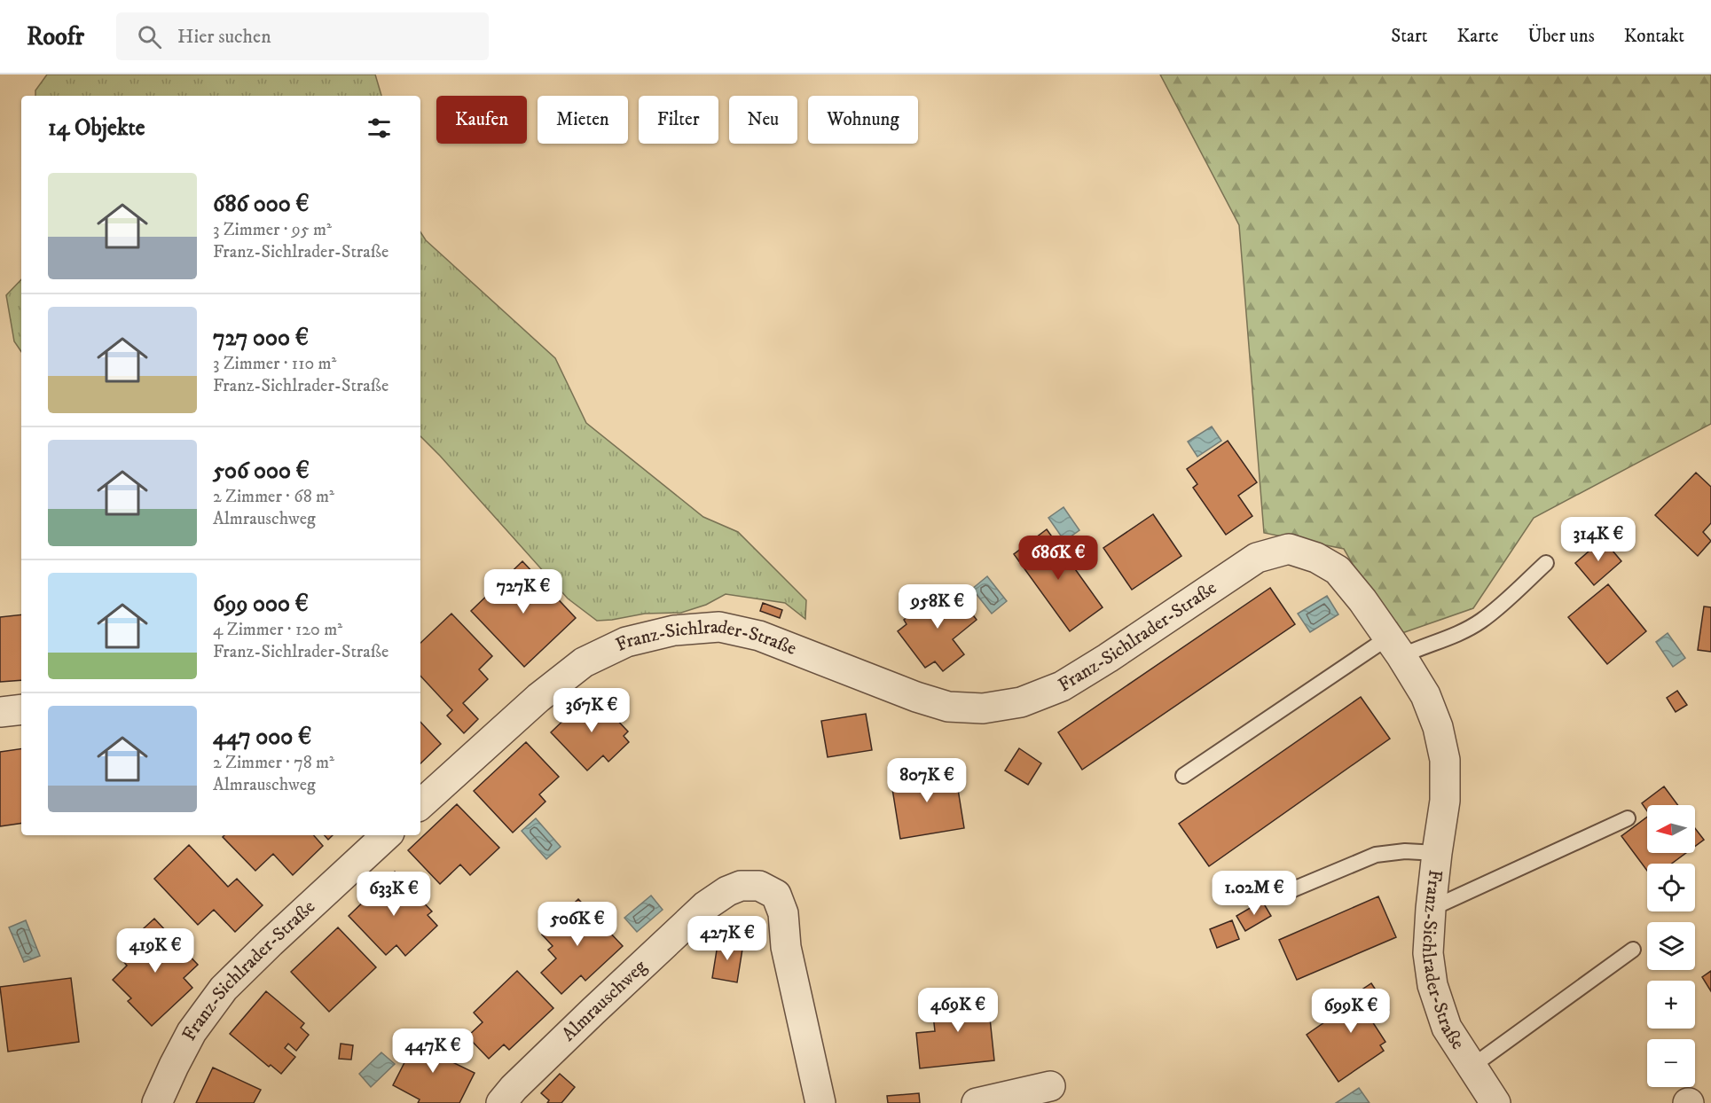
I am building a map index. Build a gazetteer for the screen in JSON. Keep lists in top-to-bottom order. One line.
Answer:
{"streets":{"street":["Franz-Sichlrader-Straße","Almrauschweg"]},"north":"left","page":{"header":"Roofr","search":"Hier suchen","nav":["Start","Karte","Über uns","Kontakt"],"chip":["Kaufen","Mieten","Filter","Neu","Wohnung"],"heading":"14 Objekte","list":[{"name":"686 000 €","note":"3 Zimmer · 95 m² · Franz-Sichlrader-Straße"},{"name":"727 000 €","note":"3 Zimmer · 110 m² · Franz-Sichlrader-Straße"},{"name":"506 000 €","note":"2 Zimmer · 68 m² · Almrauschweg"},{"name":"699 000 €","note":"4 Zimmer · 120 m² · Franz-Sichlrader-Straße"},{"name":"447 000 €","note":"2 Zimmer · 78 m² · Almrauschweg"}],"price":["314K €","686K €","727K €","958K €","367K €","807K €","1.02M €","633K €","506K €","427K €","419K €","469K €","699K €","447K €"],"map_buttons":["+","−"]}}
